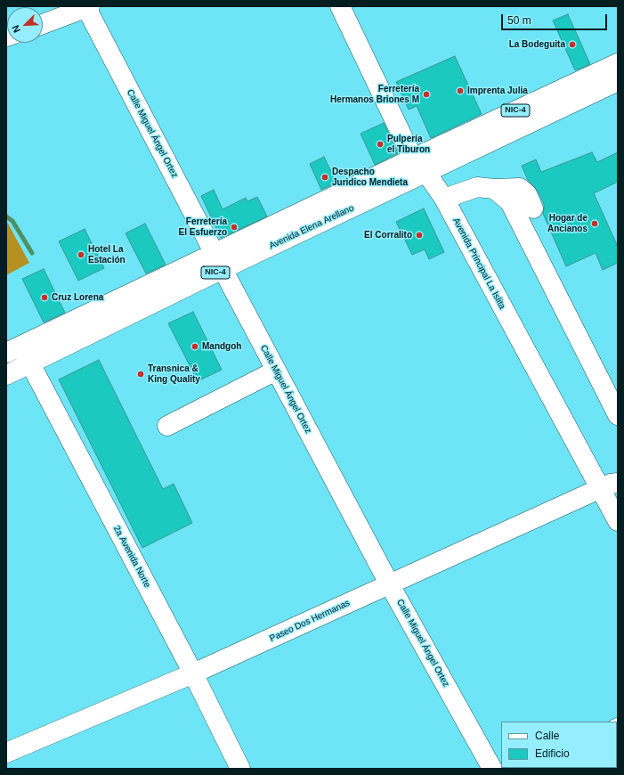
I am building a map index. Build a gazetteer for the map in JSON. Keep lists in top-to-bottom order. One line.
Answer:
{"streets":{"main road":["NIC-4","Calle Miguel Ángel Ortez","Avenida Elena Arellano","Avenida Principal La Islita","2a Avenida Norte","Paseo Dos Hermanas"]},"crossings":[["Calle Miguel Ángel Ortez","Avenida Elena Arellano"],["Calle Miguel Ángel Ortez","Paseo Dos Hermanas"],["Avenida Elena Arellano","Avenida Principal La Islita"],["Avenida Elena Arellano","2a Avenida Norte"],["Avenida Principal La Islita","Paseo Dos Hermanas"],["2a Avenida Norte","Paseo Dos Hermanas"]],"places":["La Bodeguita","Imprenta Julia","Ferretería Hermanos Briones M","Pulpería el Tiburon","Despacho Juridico Mendieta","Hogar de Ancianos","Ferretería El Esfuerzo","El Corralito","Hotel La Estación","Cruz Lorena","Mandgoh","Transnica & King Quality"],"legend":["Calle","Edificio"],"scale_bar":"50 m","north":"bottom left"}
